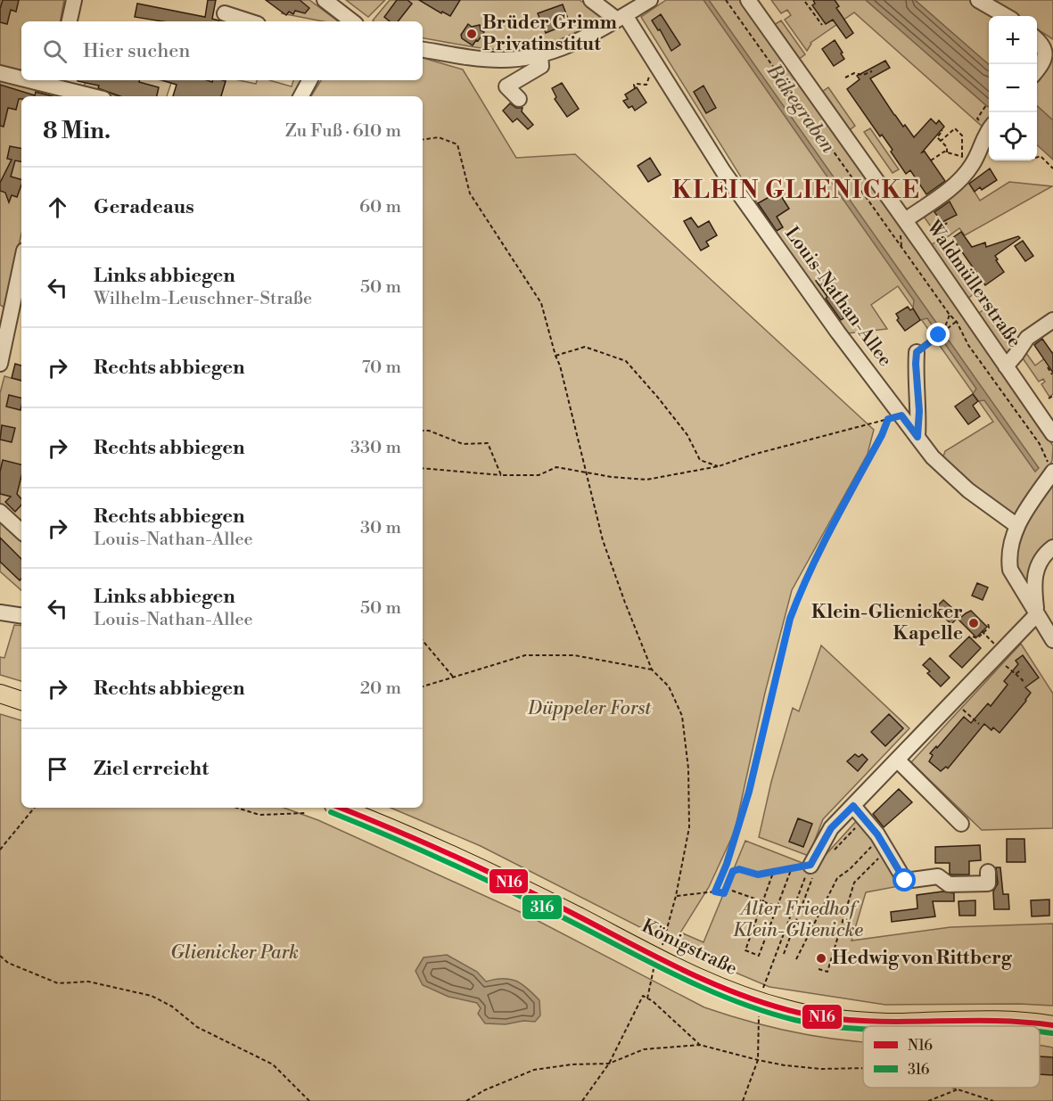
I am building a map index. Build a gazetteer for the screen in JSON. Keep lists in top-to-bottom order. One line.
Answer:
{"streets":{"main road":["Königstraße"],"street":["Waldmüllerstraße","Louis-Nathan-Allee"]},"districts":["KLEIN GLIENICKE"],"water":["Bäkegraben"],"parks":["Düppeler Forst","Alter Friedhof Klein-Glienicke","Glienicker Park"],"places":["Brüder Grimm Privatinstitut","Klein-Glienicker Kapelle","Hedwig von Rittberg"],"lines":["transit line N16","transit line 316"],"legend":["N16","316"],"page":{"map_buttons":["+","−"],"search":"Hier suchen","heading":["8 Min.","Zu Fuß · 610 m"],"list":[["Geradeaus","60 m"],["Links abbiegen","Wilhelm-Leuschner-Straße","50 m"],["Rechts abbiegen","70 m"],["Rechts abbiegen","330 m"],["Rechts abbiegen","Louis-Nathan-Allee","30 m"],["Links abbiegen","Louis-Nathan-Allee","50 m"],["Rechts abbiegen","20 m"],"Ziel erreicht"]}}
